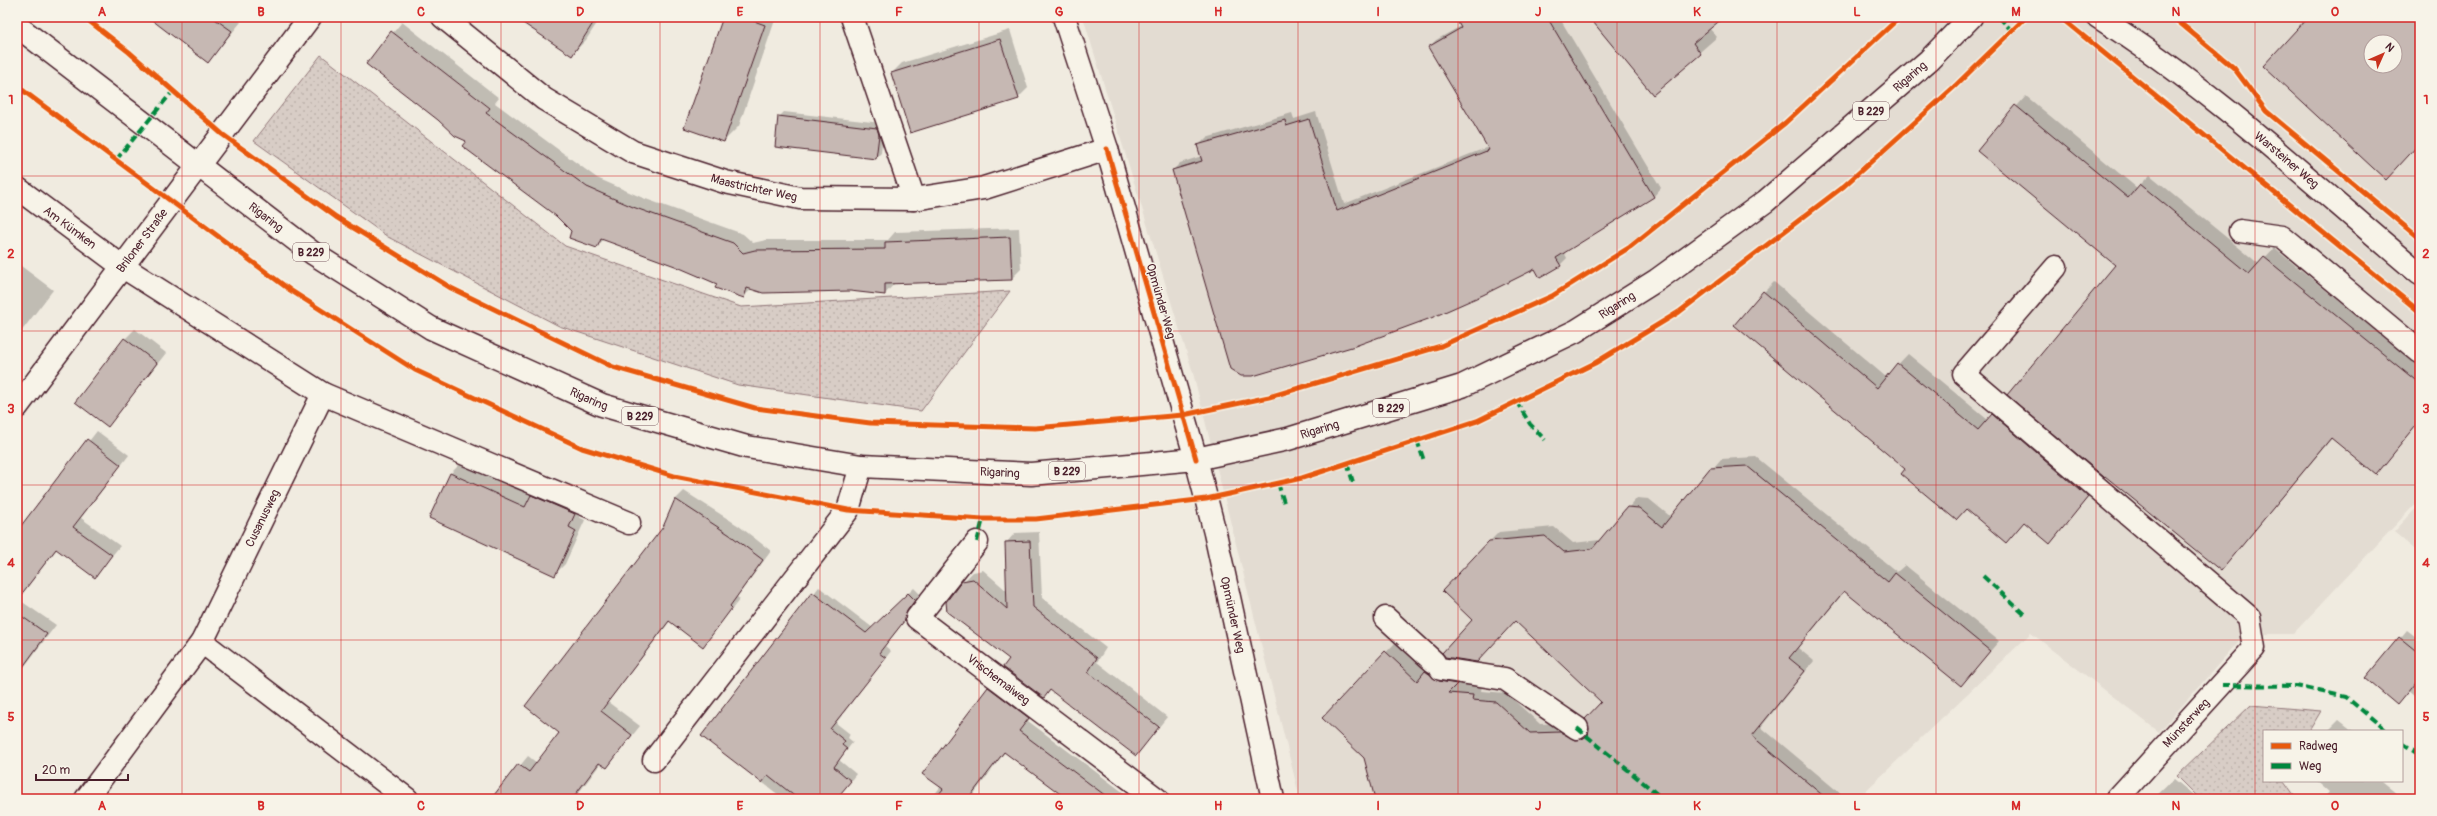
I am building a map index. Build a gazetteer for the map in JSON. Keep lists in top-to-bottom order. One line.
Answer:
{"streets":{"street":["Rigaring","B 229","Warsteiner Weg","Maastrichter Weg","Am Kümken","Briloner Straße","Opmünder Weg","Cusanusweg","Vrischemaiweg","Münsterweg"]},"crossings":[["Rigaring","Briloner Straße"],["Rigaring","Opmünder Weg"],["Maastrichter Weg","Opmünder Weg"],["Am Kümken","Briloner Straße"],["Am Kümken","Cusanusweg"]],"legend":["Radweg","Weg"],"scale_bar":"20 m","north":"top right","grid":{"columns":["A","B","C","D","E","F","G","H","I","J","K","L","M","N","O"],"rows":["1","2","3","4","5"]}}
